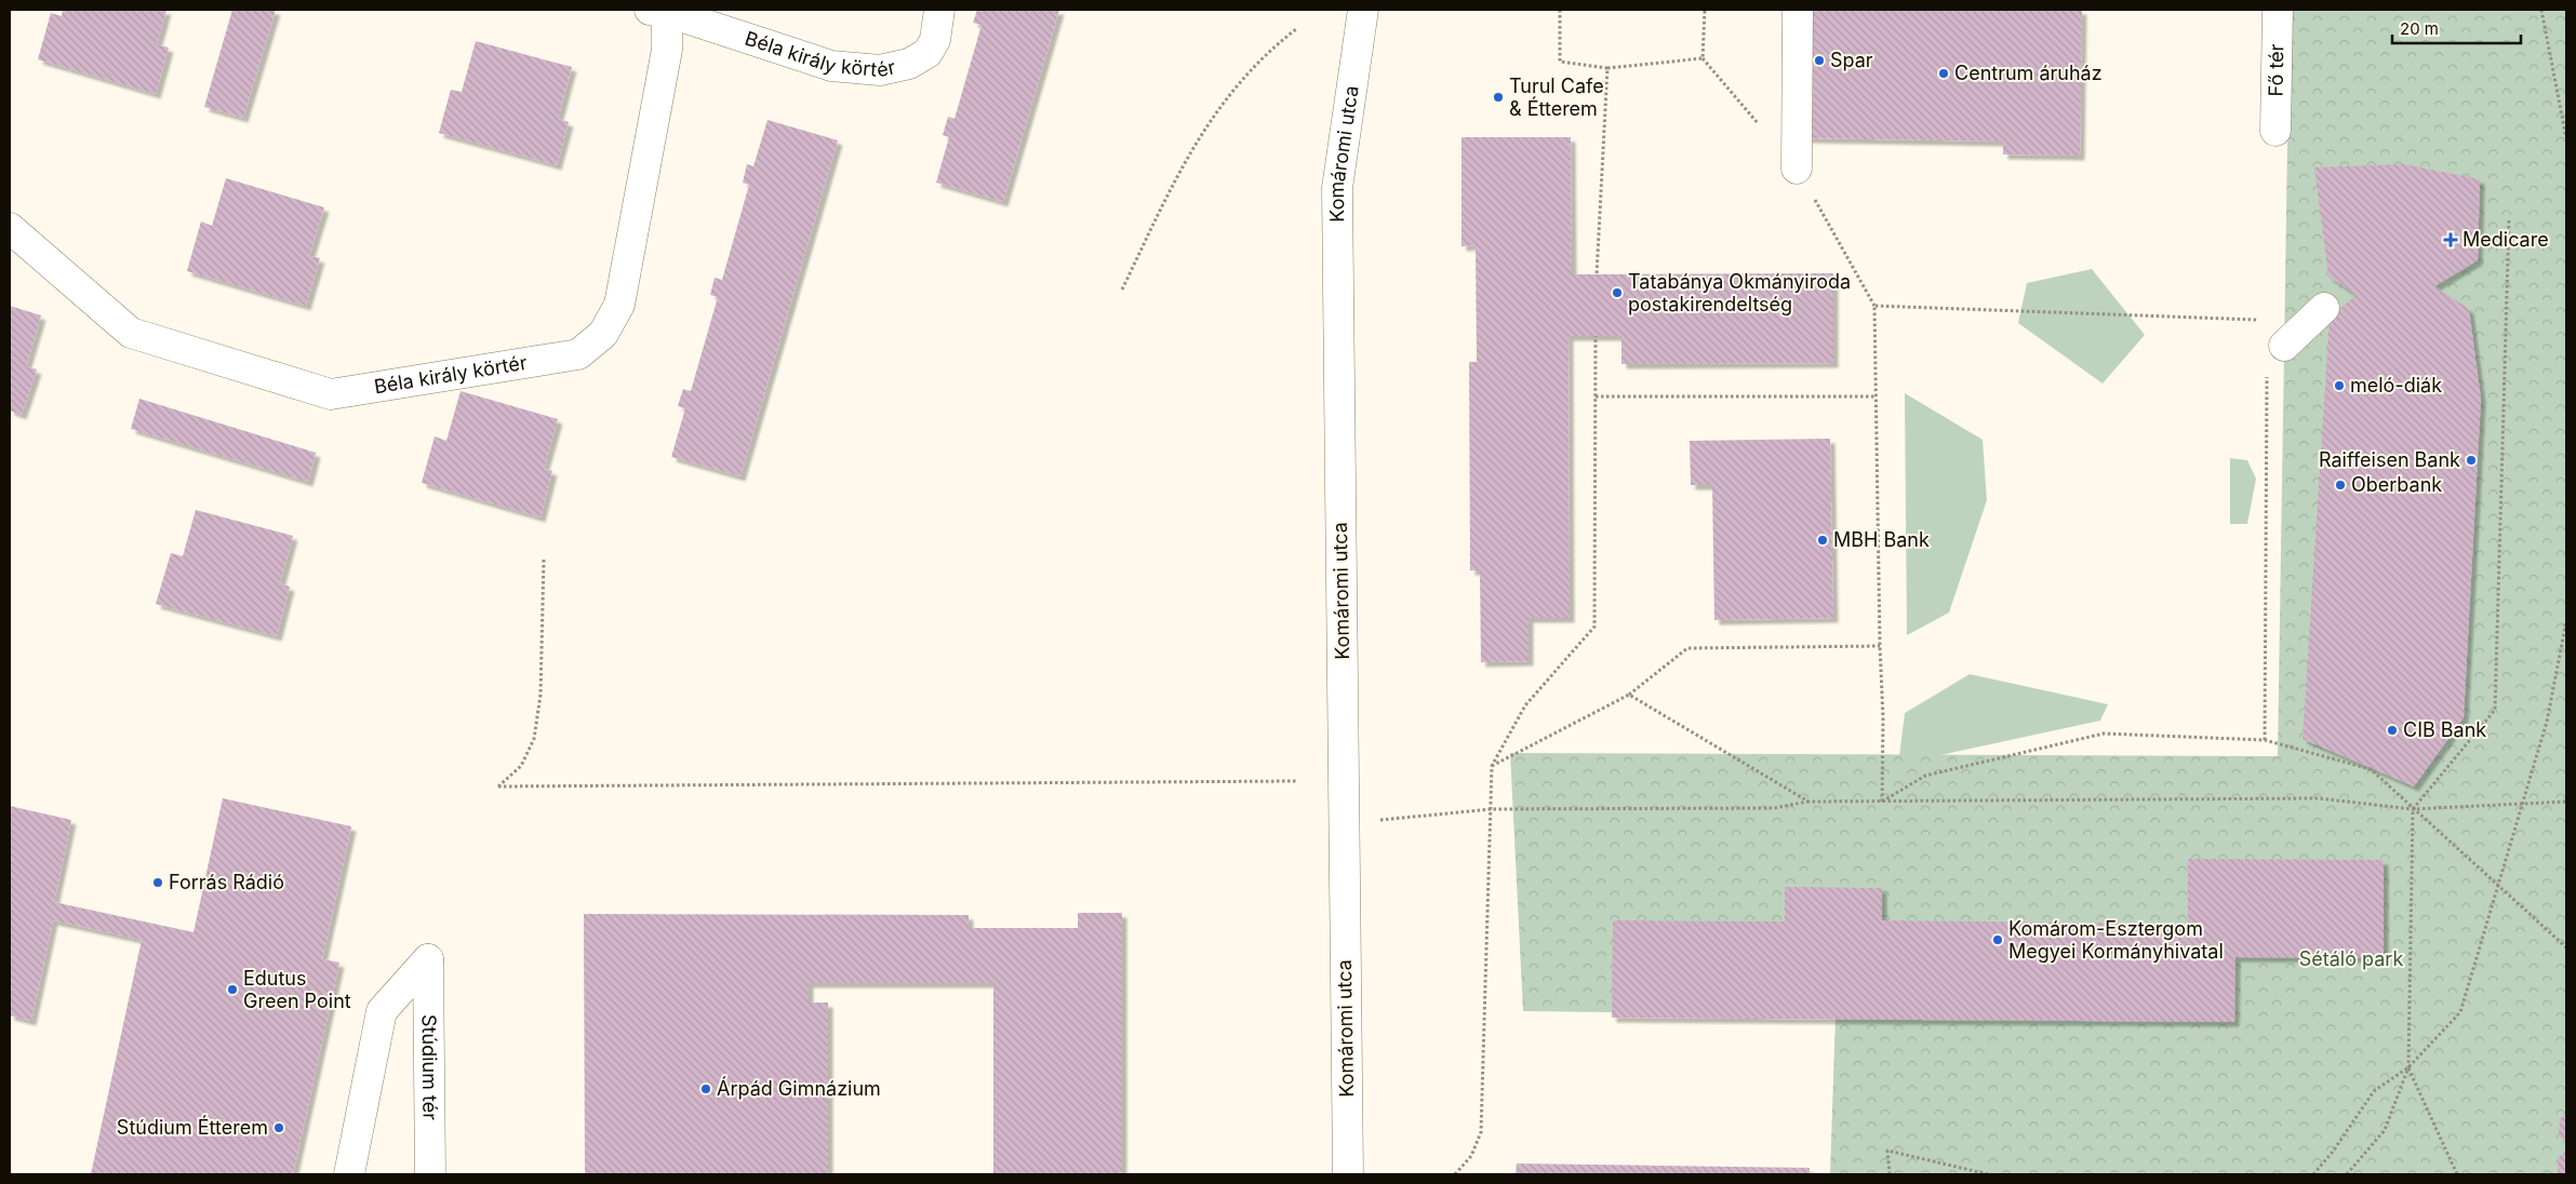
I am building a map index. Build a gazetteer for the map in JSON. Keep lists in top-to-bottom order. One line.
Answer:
{"streets":{"street":["Béla király körtér","Fő tér","Komáromi utca","Stúdium tér"]},"parks":["Sétáló park"],"places":{"other":["Spar","Centrum áruház","Turul Cafe & Étterem","Tatabánya Okmányiroda postakirendeltség","meló-diák","Raiffeisen Bank","Oberbank","MBH Bank","CIB Bank","Forrás Rádió","Komárom-Esztergom Megyei Kormányhivatal","Edutus Green Point","Árpád Gimnázium","Stúdium Étterem"],"health":["Medicare"]},"scale_bar":"20 m"}
